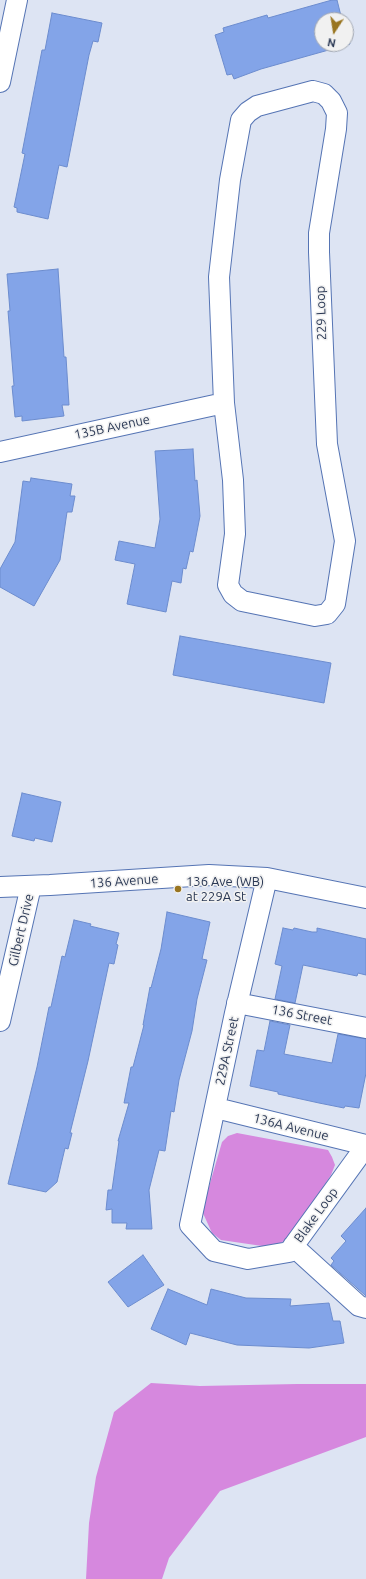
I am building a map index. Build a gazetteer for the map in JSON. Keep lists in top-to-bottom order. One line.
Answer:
{"streets":{"street":["229 Loop","135B Avenue","136 Avenue","Gilbert Drive","136 Street","229A Street","136A Avenue","Blake Loop"]},"crossings":[["229 Loop","135B Avenue"],["136 Avenue","Gilbert Drive"],["136 Avenue","229A Street"],["136 Street","229A Street"],["229A Street","136A Avenue"],["229A Street","Blake Loop"],["136A Avenue","Blake Loop"]],"places":["136 Ave (WB) at 229A St"],"north":"bottom"}
